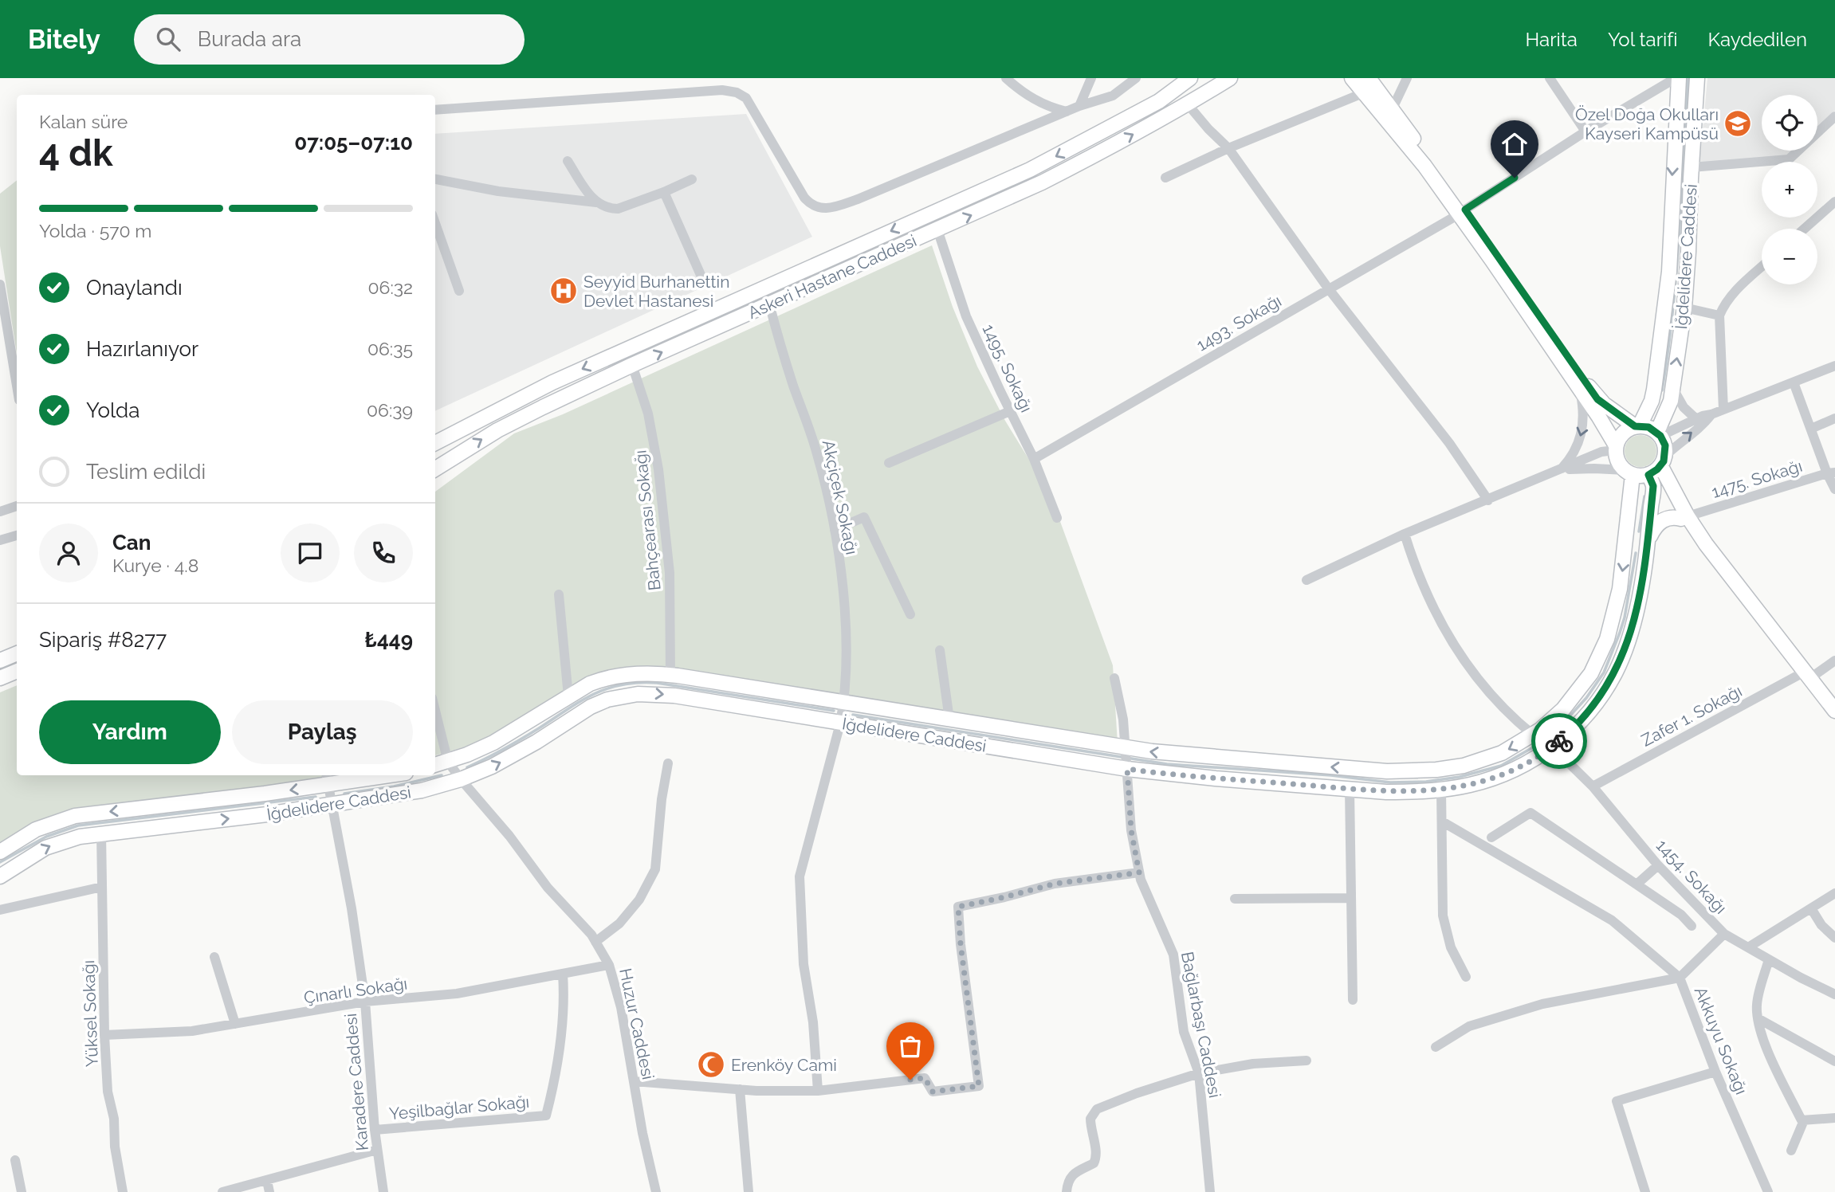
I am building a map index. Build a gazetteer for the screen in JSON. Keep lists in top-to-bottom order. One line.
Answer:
{"streets":{"street":["İğdelidere Caddesi","Askeri Hastane Caddesi","1493. Sokağı","1495. Sokağı","1475. Sokağı","Akçiçek Sokağı","Bahçearası Sokağı","Zafer 1. Sokağı","1454. Sokağı","Çınarlı Sokağı","Yüksel Sokağı","Huzur Caddesi","Bağlarbaşı Caddesi","Akkuyu Sokağı","Karadere Caddesi","Yeşilbağlar Sokağı"]},"crossings":[["İğdelidere Caddesi","1493. Sokağı"],["İğdelidere Caddesi","Akçiçek Sokağı"],["İğdelidere Caddesi","Bahçearası Sokağı"],["İğdelidere Caddesi","1454. Sokağı"],["İğdelidere Caddesi","Yüksel Sokağı"],["İğdelidere Caddesi","Huzur Caddesi"],["İğdelidere Caddesi","Bağlarbaşı Caddesi"],["İğdelidere Caddesi","Karadere Caddesi"],["Askeri Hastane Caddesi","1495. Sokağı"],["Askeri Hastane Caddesi","Akçiçek Sokağı"],["Askeri Hastane Caddesi","Bahçearası Sokağı"],["1493. Sokağı","1495. Sokağı"],["Zafer 1. Sokağı","1454. Sokağı"],["Çınarlı Sokağı","Yüksel Sokağı"],["Çınarlı Sokağı","Huzur Caddesi"],["Çınarlı Sokağı","Karadere Caddesi"],["Çınarlı Sokağı","Yeşilbağlar Sokağı"],["Karadere Caddesi","Yeşilbağlar Sokağı"]],"places":{"school or university":["Özel Doğa Okulları Kayseri Kampüsü"],"hospital":["Seyyid Burhanettin Devlet Hastanesi"],"mosque":["Erenköy Cami"]},"page":{"header":"Bitely","search":"Burada ara","nav":["Harita","Yol tarifi","Kaydedilen"],"map_buttons":["+","−"],"heading":["4 dk","Kalan süre","07:05–07:10"],"panel":["Can","Kurye · 4.8","Sipariş #8277","₺449"],"bar":"Yolda · 570 m","list":[["Onaylandı","06:32"],["Hazırlanıyor","06:35"],["Yolda","06:39"],"Teslim edildi"],"buttons":["Yardım","Paylaş"]}}
